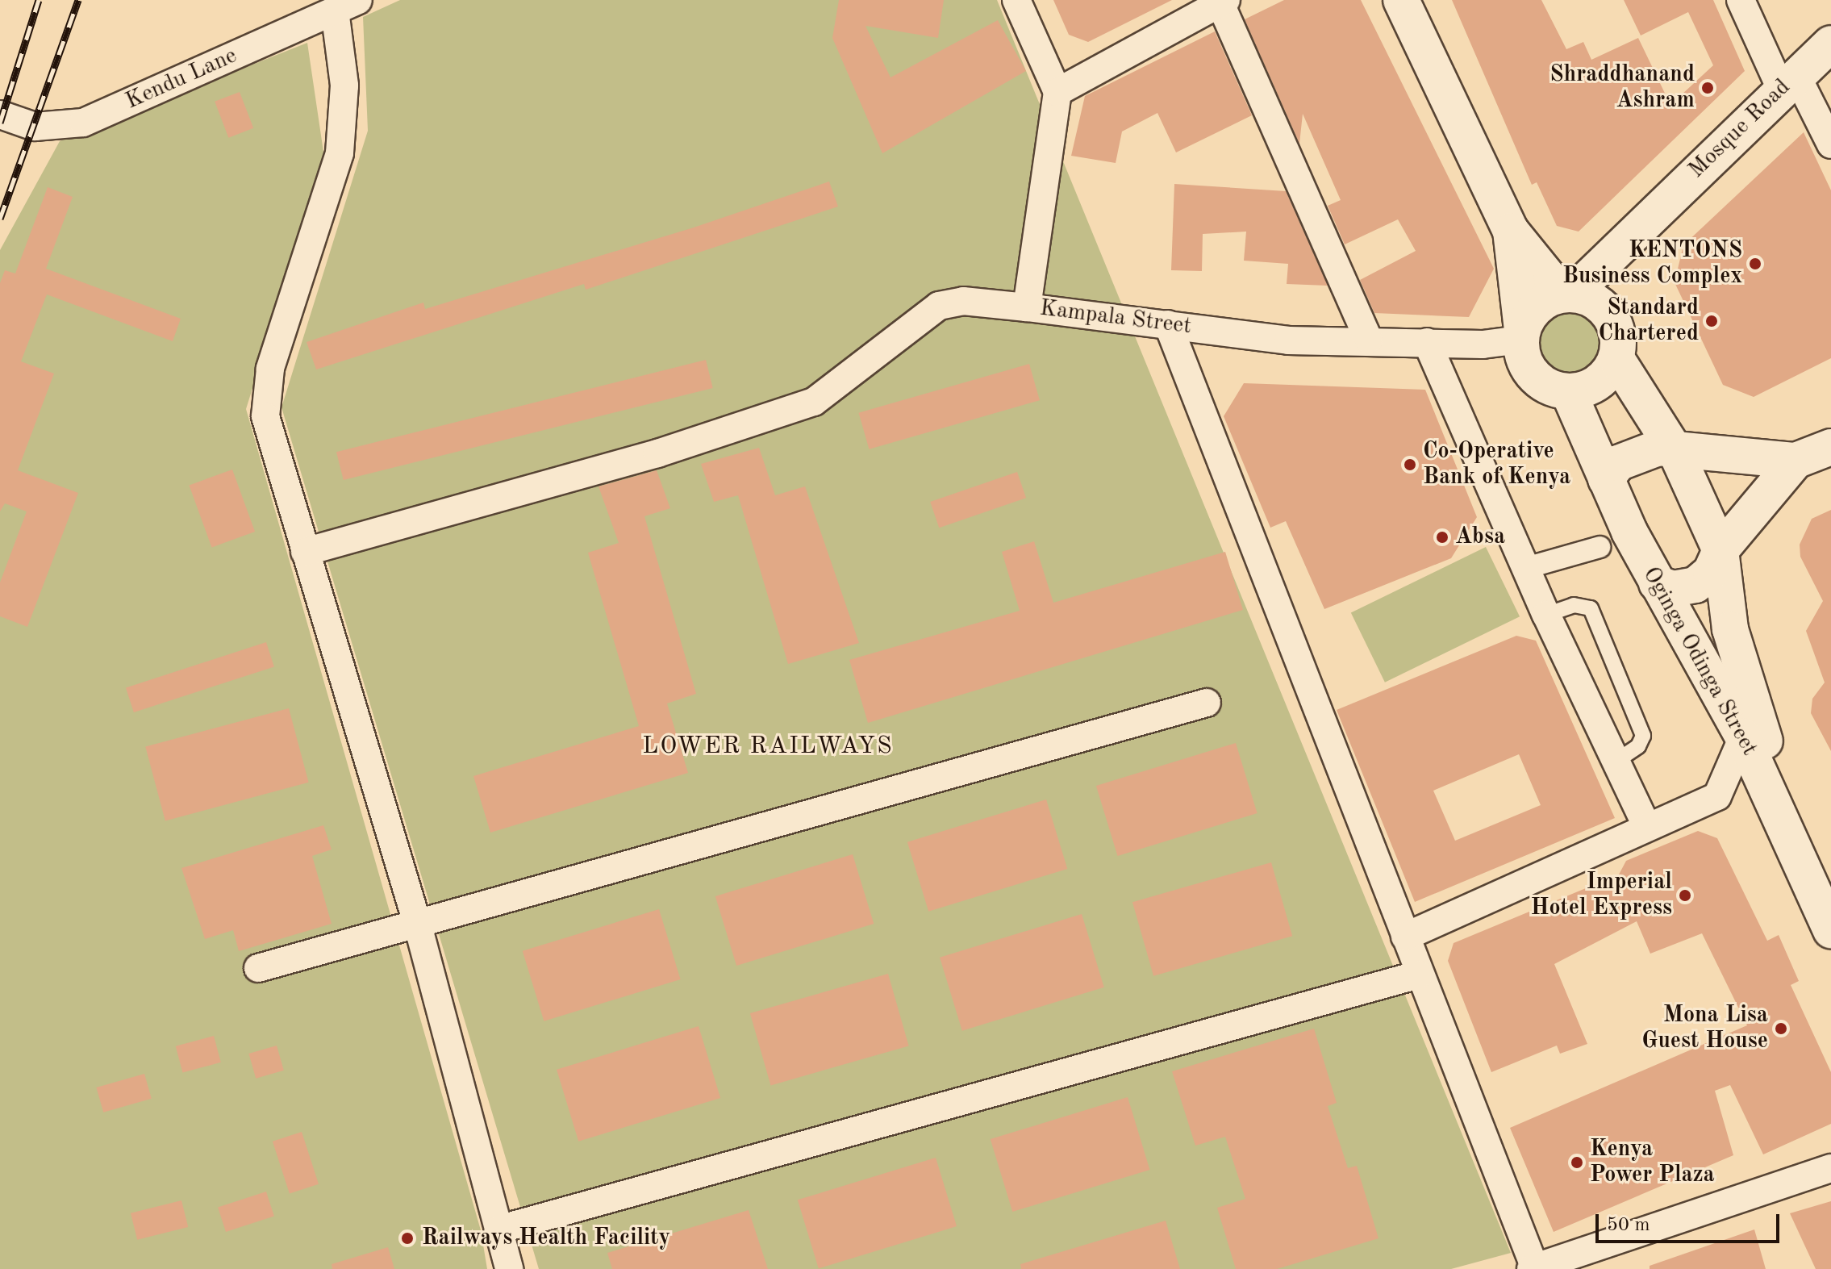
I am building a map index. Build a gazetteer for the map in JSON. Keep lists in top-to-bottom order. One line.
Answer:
{"streets":{"main road":["Mosque Road","Oginga Odinga Street"],"street":["Kendu Lane","Kampala Street"]},"crossings":[["Mosque Road","Kampala Street"],["Mosque Road","Oginga Odinga Street"],["Kampala Street","Oginga Odinga Street"]],"districts":["LOWER RAILWAYS"],"places":["Shraddhanand Ashram","KENTONS Business Complex","Standard Chartered","Co-Operative Bank of Kenya","Absa","Imperial Hotel Express","Mona Lisa Guest House","Kenya Power Plaza","Railways Health Facility"],"scale_bar":"50 m"}
